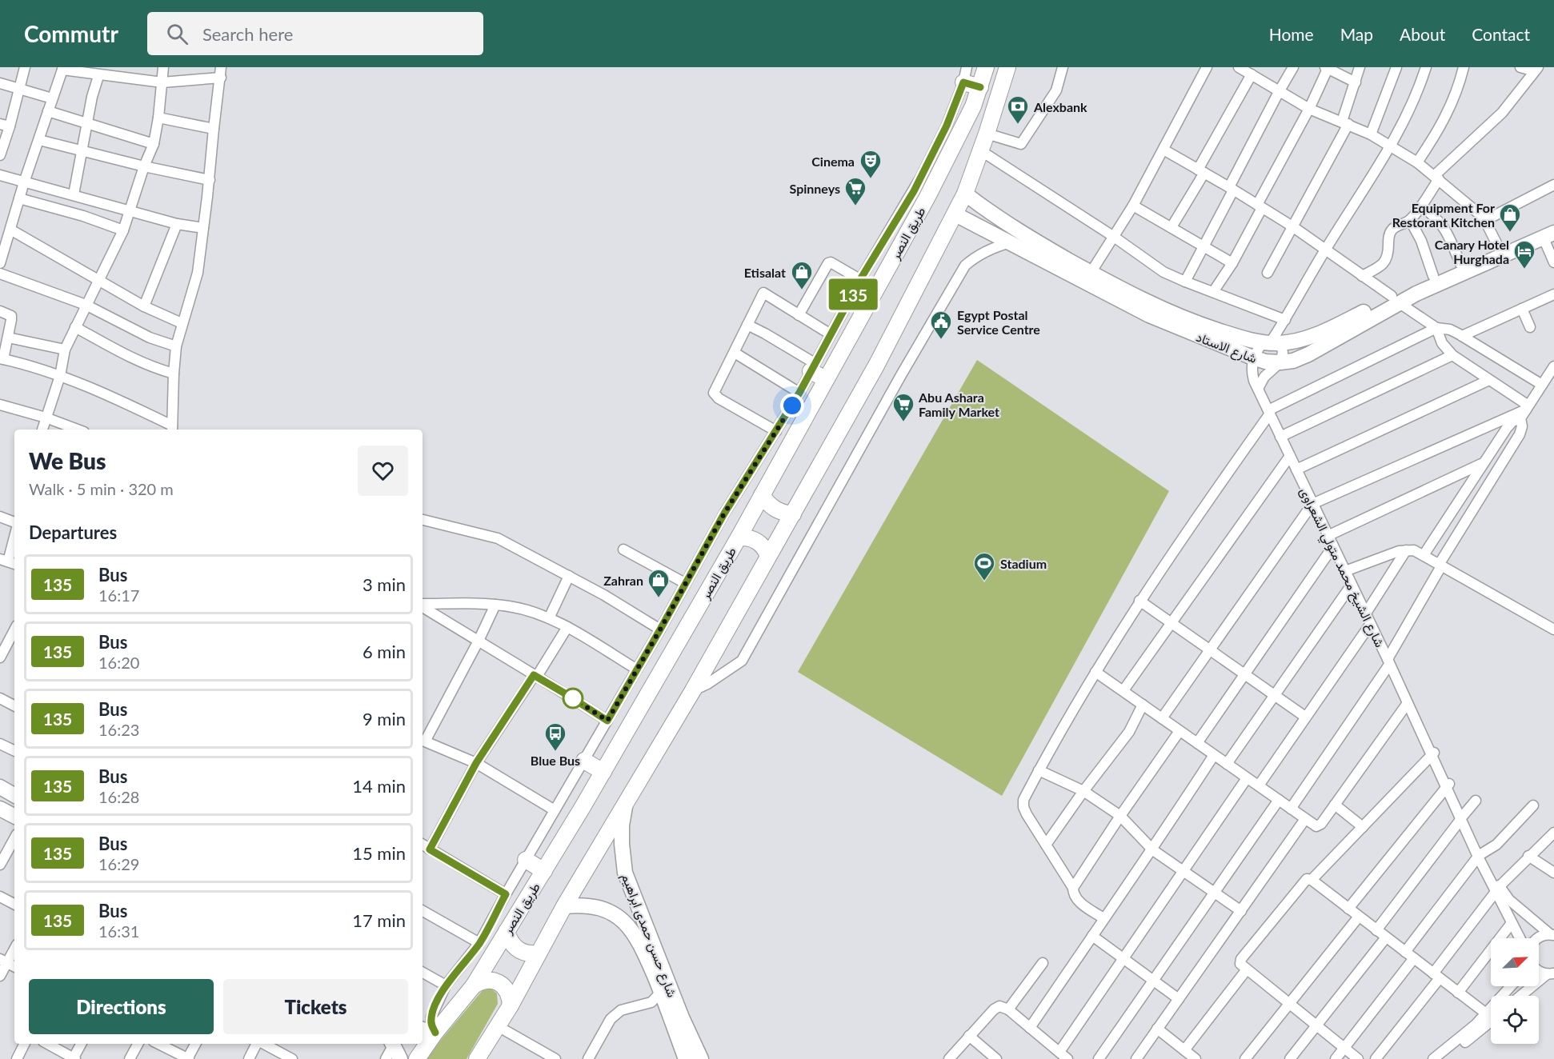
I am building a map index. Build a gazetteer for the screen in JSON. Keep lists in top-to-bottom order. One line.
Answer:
{"streets":{"main road":["طريق النصر","شارع الاستاد","شارع حسن حمدى ابراهيم"],"street":["شارع الشيخ محمد متولي الشعراوى"]},"crossings":[["شارع الاستاد","شارع الشيخ محمد متولي الشعراوى"]],"places":{"bank":["Alexbank"],"theatre":["Cinema"],"supermarket":["Spinneys","Abu Ashara Family Market"],"shop":["Equipment For Restorant Kitchen","Etisalat","Zahran"],"hotel":["Canary Hotel Hurghada"],"public building":["Egypt Postal Service Centre"],"sports":["Stadium"],"bus stop":["Blue Bus"]},"lines":["bus line 135"],"north":"top right","page":{"header":"Commutr","search":"Search here","nav":["Home","Map","About","Contact"],"on_map":"135","heading":[["We Bus","Walk · 5 min · 320 m"],"Departures"],"list":[{"mark":"135","name":"Bus","note":"16:17","value":"3 min"},{"mark":"135","name":"Bus","note":"16:20","value":"6 min"},{"mark":"135","name":"Bus","note":"16:23","value":"9 min"},{"mark":"135","name":"Bus","note":"16:28","value":"14 min"},{"mark":"135","name":"Bus","note":"16:29","value":"15 min"},{"mark":"135","name":"Bus","note":"16:31","value":"17 min"}],"buttons":["Directions","Tickets"]}}
